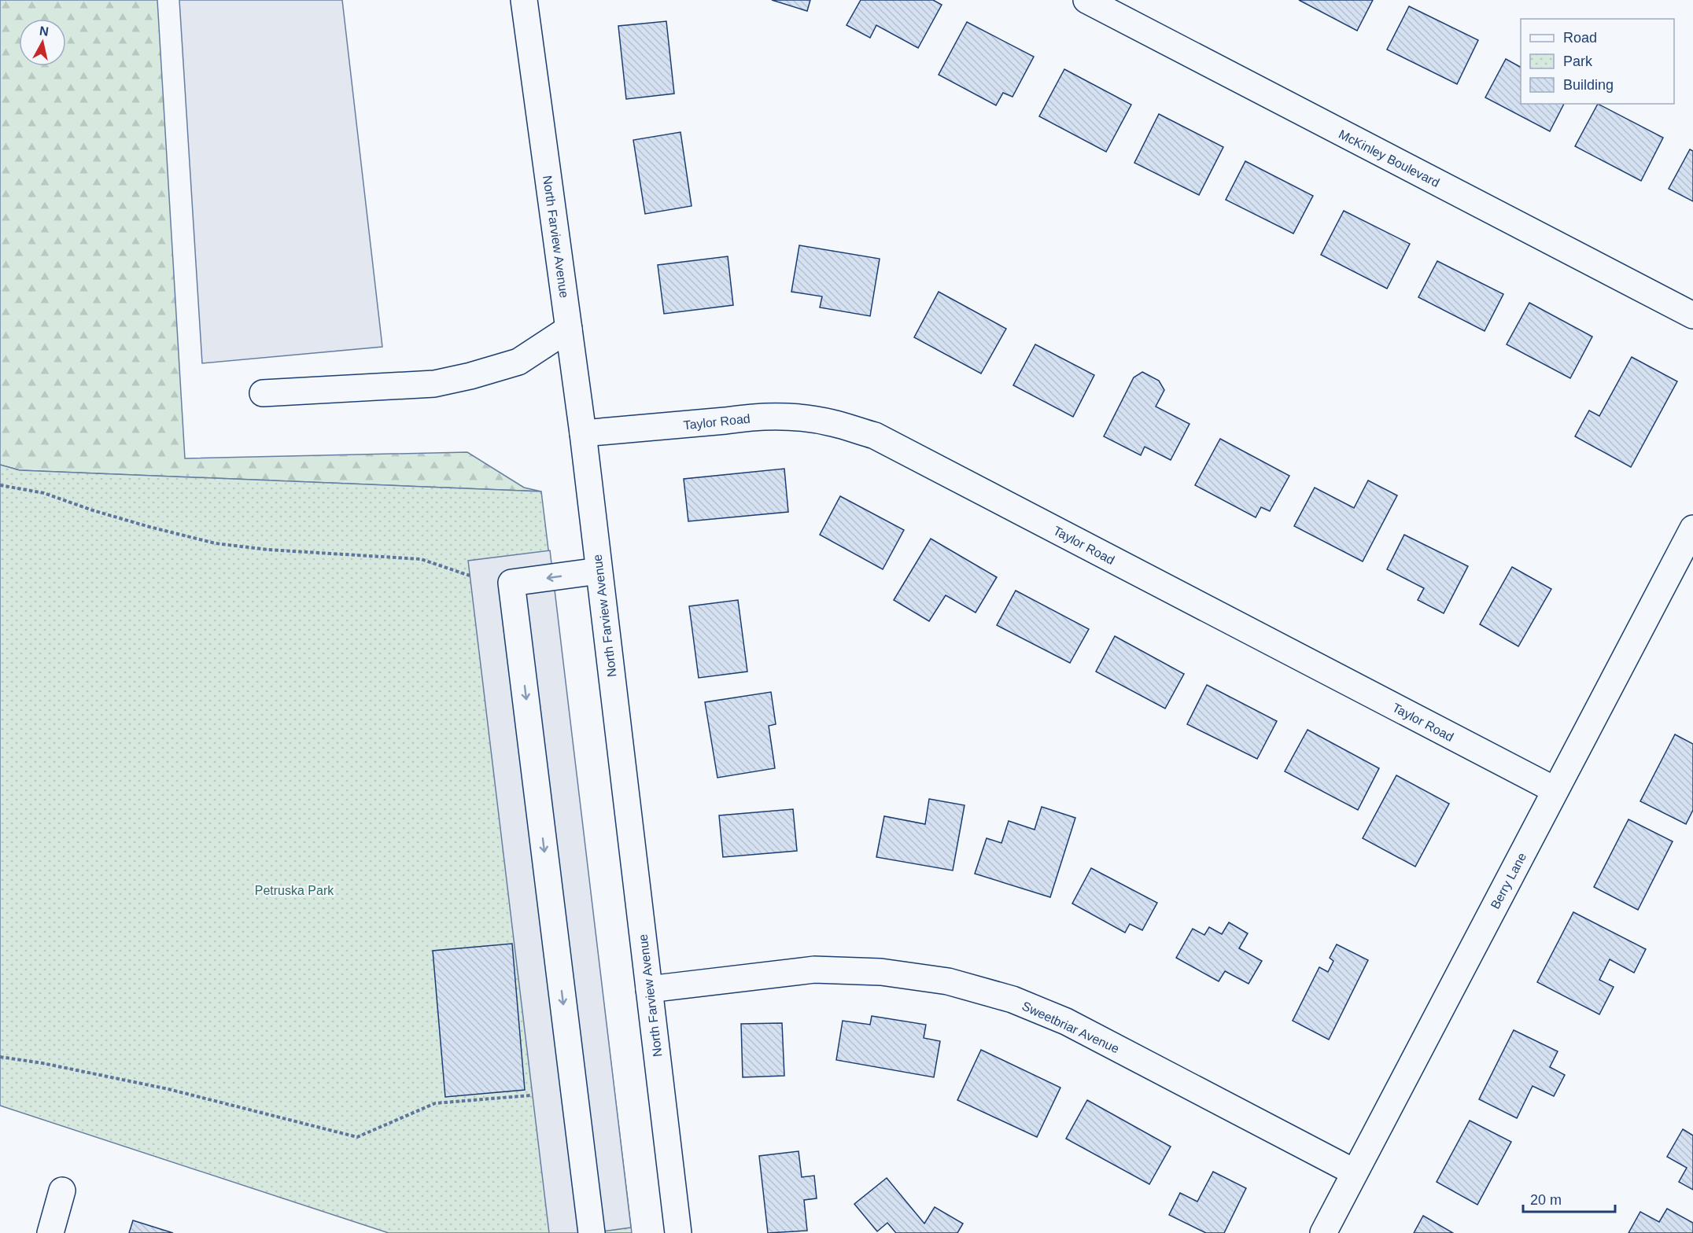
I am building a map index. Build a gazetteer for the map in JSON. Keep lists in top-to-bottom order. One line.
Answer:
{"streets":{"street":["McKinley Boulevard","North Farview Avenue","Taylor Road","Berry Lane","Sweetbriar Avenue"]},"crossings":[["North Farview Avenue","Taylor Road"],["North Farview Avenue","Sweetbriar Avenue"],["Taylor Road","Berry Lane"],["Berry Lane","Sweetbriar Avenue"]],"parks":["Petruska Park"],"legend":["Road","Park","Building"],"scale_bar":"20 m","north":"top"}
